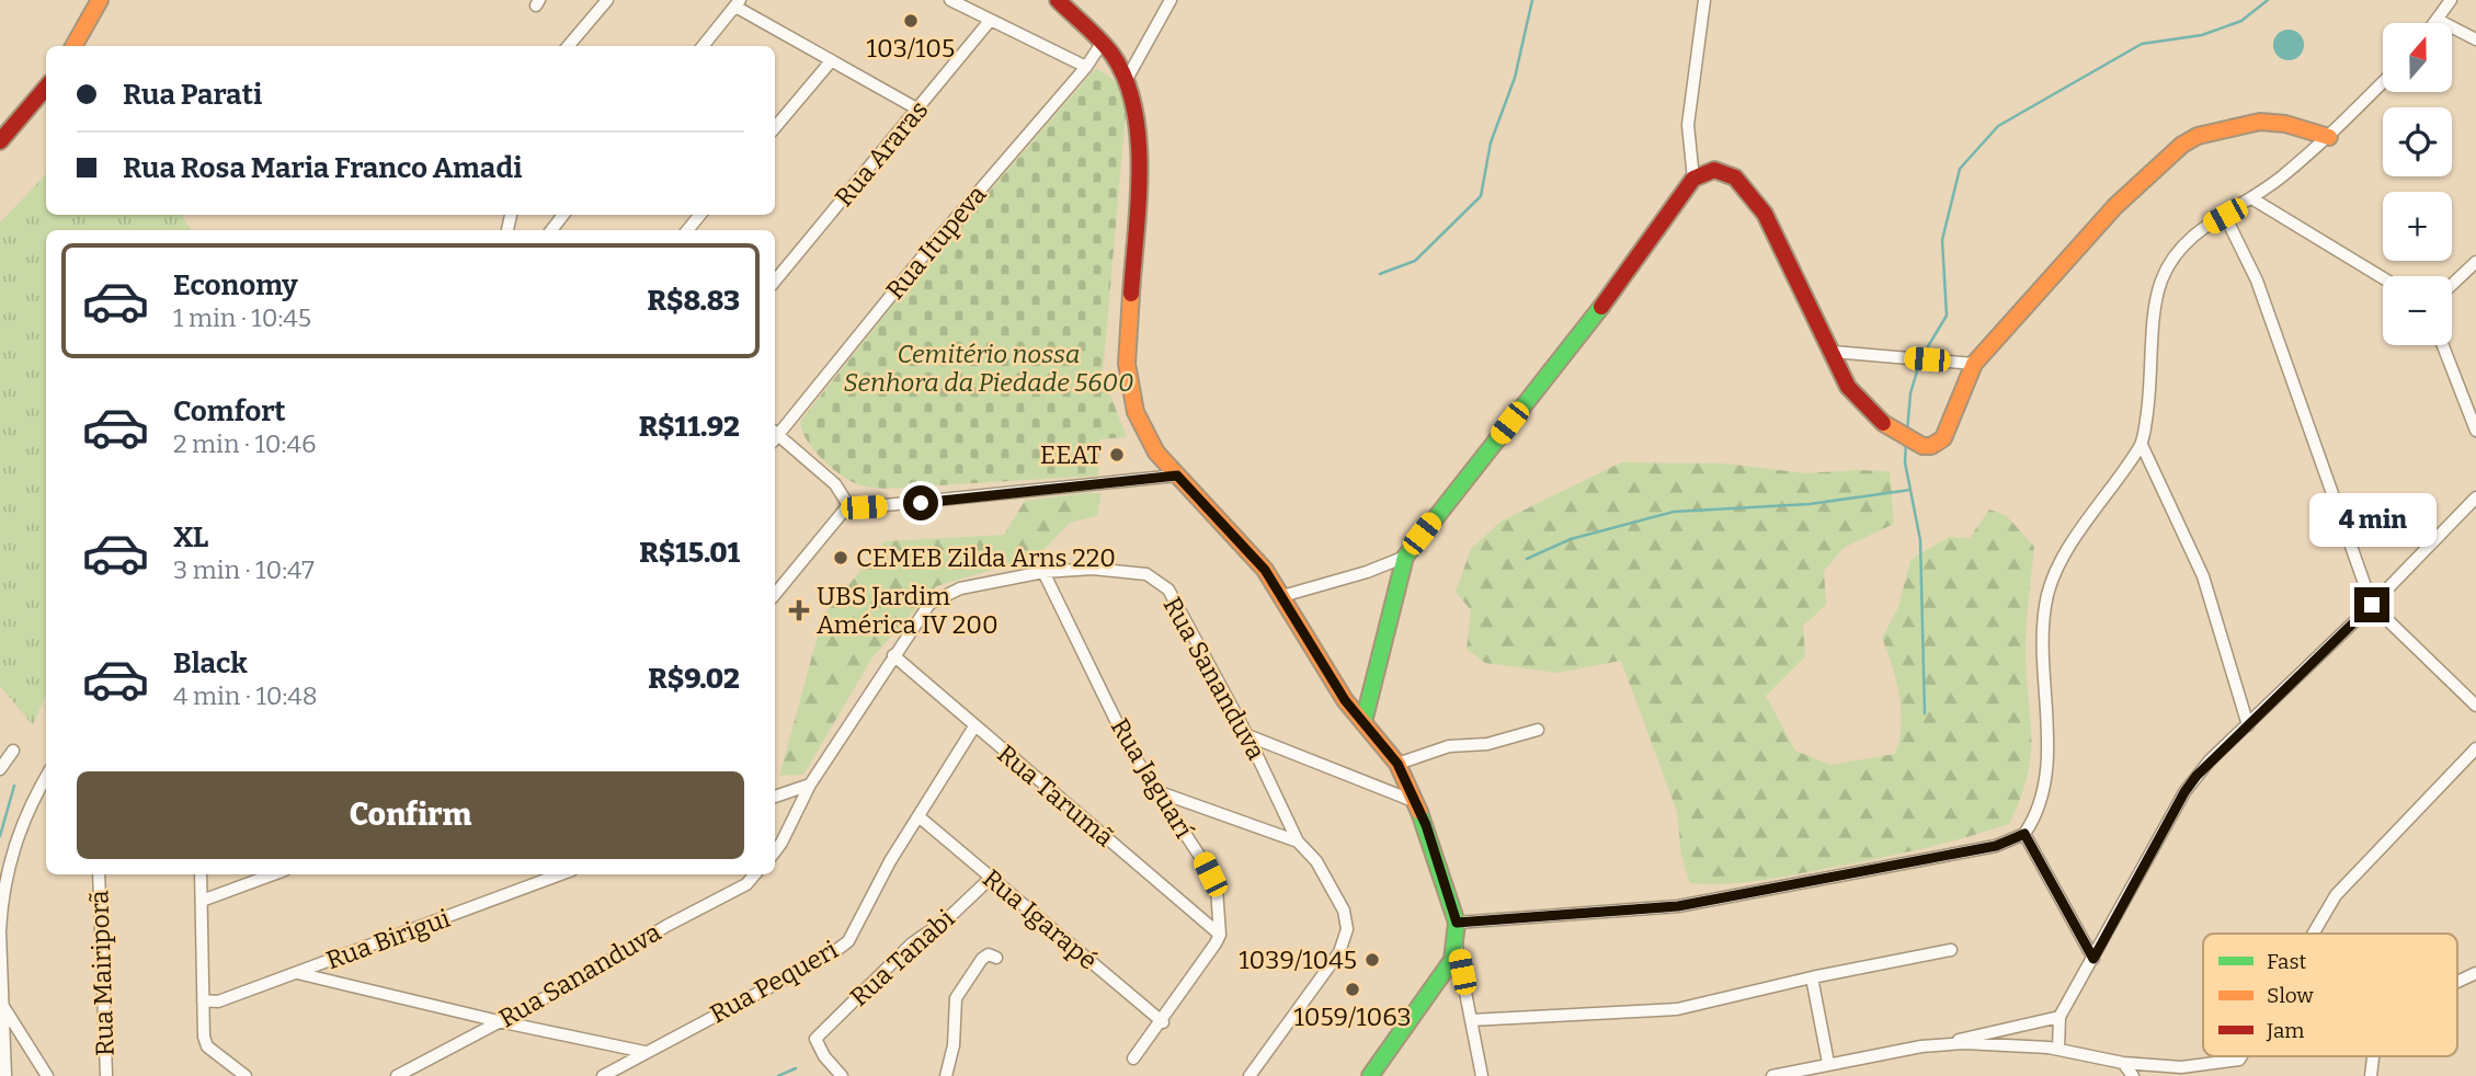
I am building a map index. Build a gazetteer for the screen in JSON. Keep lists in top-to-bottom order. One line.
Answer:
{"streets":{"street":["Rua Araras","Rua Itupeva","Rua Sananduva","Rua Jaguarí","Rua Tarumã","Rua Igarapé","Rua Birigui","Rua Tanabi","Rua Mairiporã","Rua Pequeri"]},"crossings":[["Rua Sananduva","Rua Jaguarí"],["Rua Sananduva","Rua Tarumã"],["Rua Jaguarí","Rua Tarumã"],["Rua Tarumã","Rua Pequeri"],["Rua Igarapé","Rua Tanabi"],["Rua Igarapé","Rua Pequeri"]],"parks":["Cemitério nossa Senhora da Piedade 5600"],"places":{"other":["103/105","EEAT","CEMEB Zilda Arns 220","1039/1045","1059/1063"],"health":["UBS Jardim América IV 200"]},"legend":["Fast","Slow","Jam"],"north":"top","page":{"map_buttons":["+","−"],"banner":["Rua Parati","Rua Rosa Maria Franco Amadi"],"list":[{"name":"Economy","note":"1 min · 10:45","value":"R$8.83"},{"name":"Comfort","note":"2 min · 10:46","value":"R$11.92"},{"name":"XL","note":"3 min · 10:47","value":"R$15.01"},{"name":"Black","note":"4 min · 10:48","value":"R$9.02"}],"bubble":"4 min","buttons":"Confirm"}}
